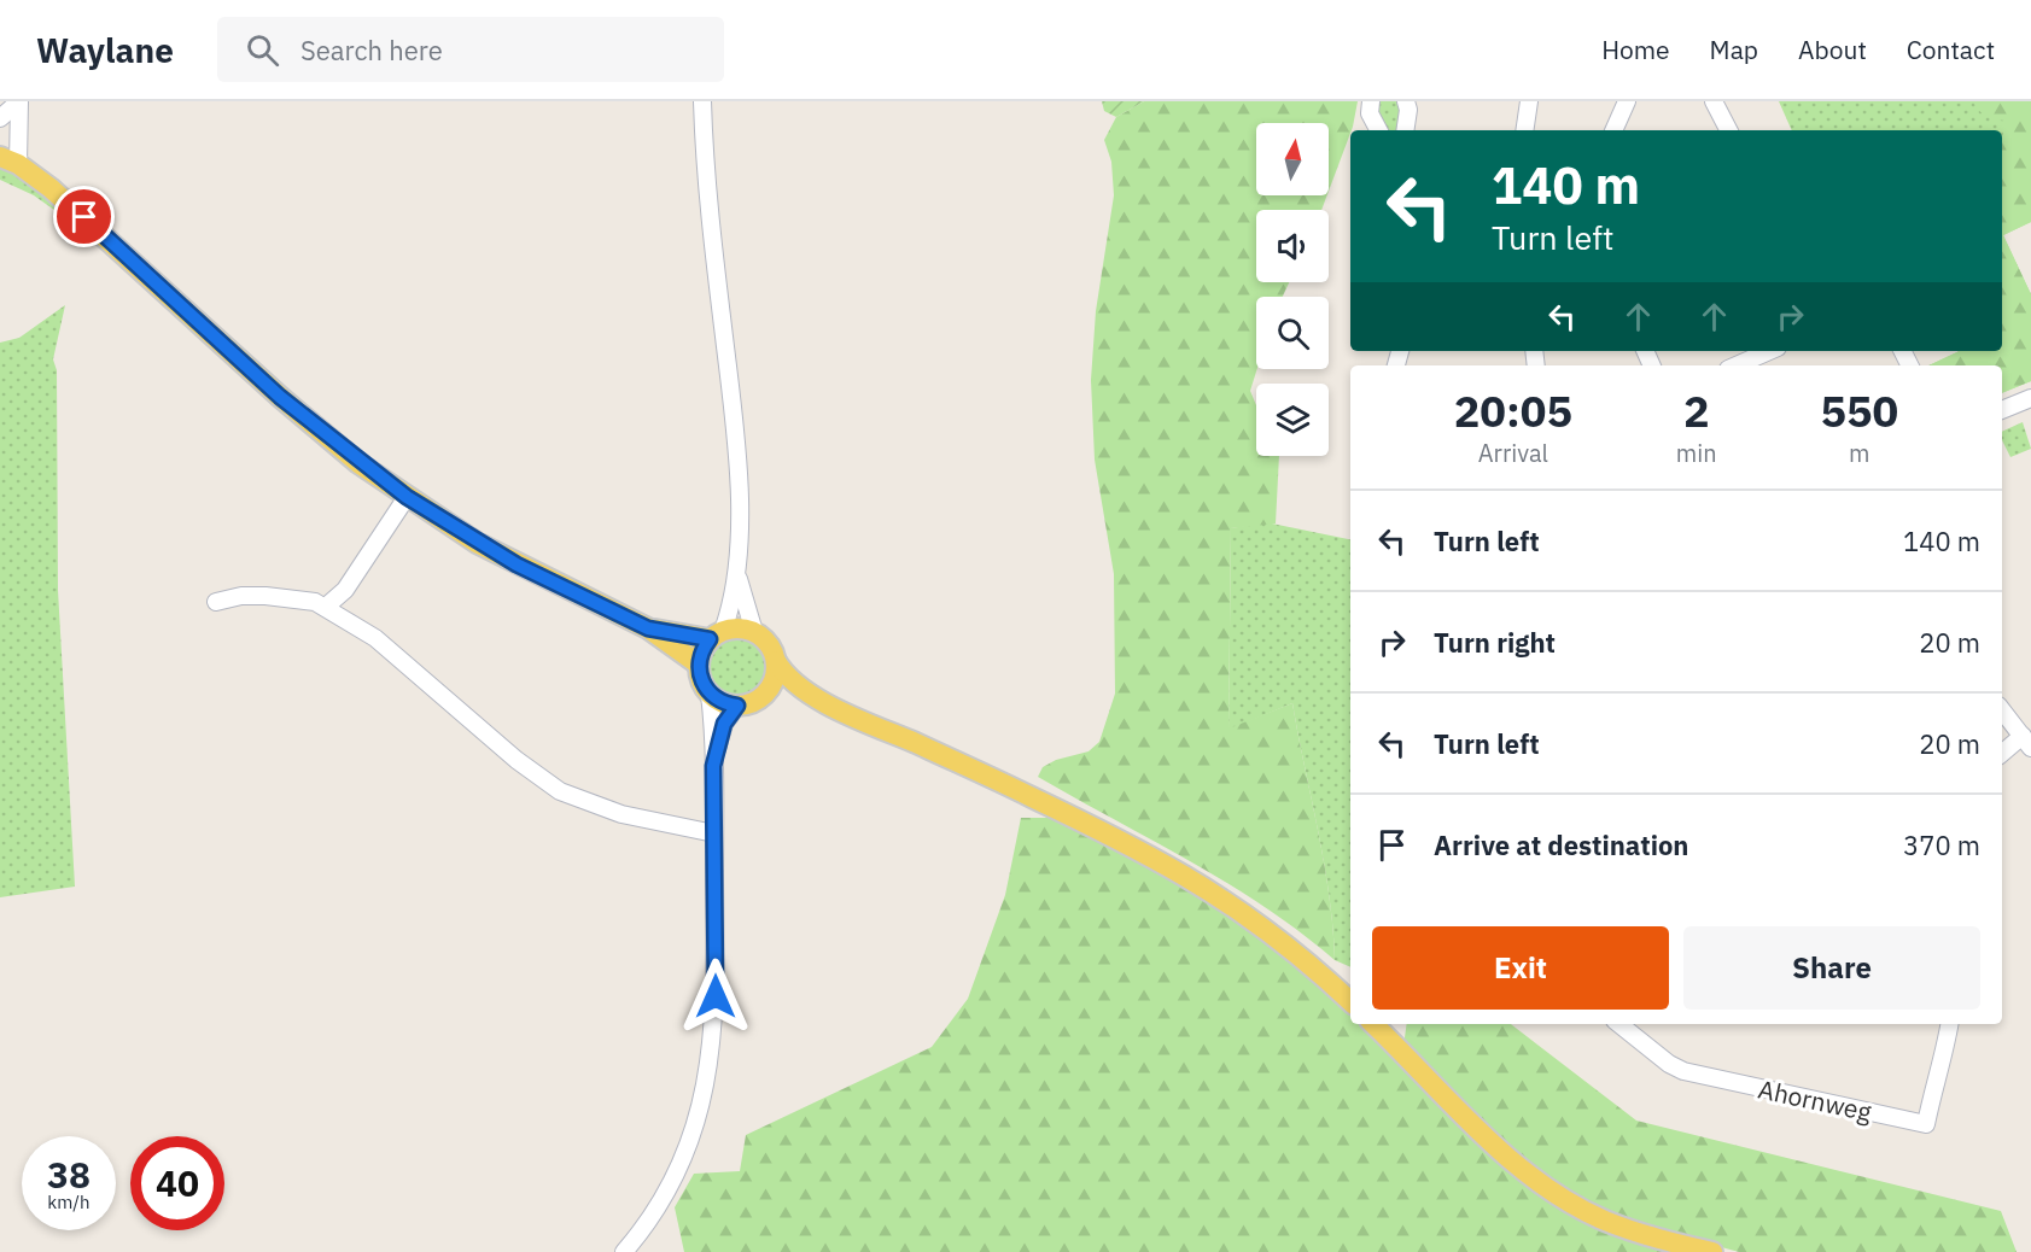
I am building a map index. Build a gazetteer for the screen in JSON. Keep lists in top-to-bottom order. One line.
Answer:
{"streets":{"street":["Ahornweg"]},"north":"top","page":{"header":"Waylane","search":"Search here","nav":["Home","Map","About","Contact"],"turn":["140 m","Turn left"],"eta":["20:05","Arrival","2","min","550","m"],"list":[{"name":"Turn left","value":"140 m"},{"name":"Turn right","value":"20 m"},{"name":"Turn left","value":"20 m"},{"name":"Arrive at destination","value":"370 m"}],"buttons":["Exit","Share"],"speed":"38 km/h","limit":"40"}}
